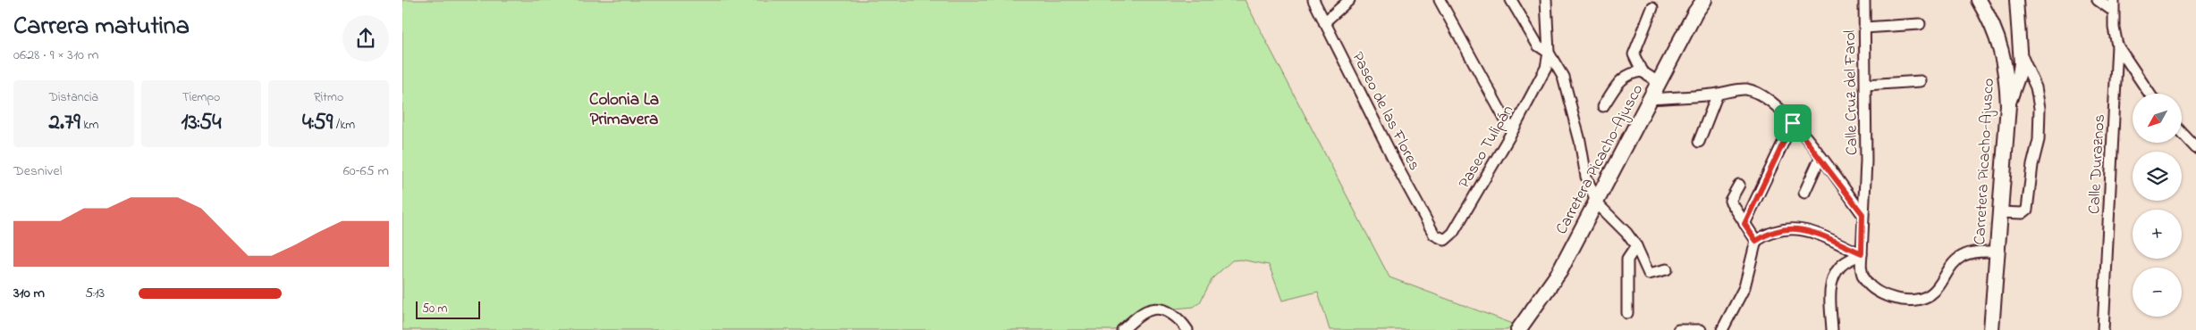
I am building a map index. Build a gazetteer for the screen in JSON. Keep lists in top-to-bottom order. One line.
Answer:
{"streets":{"main road":["Carretera Picacho-Ajusco"],"street":["Calle Cruz del Farol","Paseo de las Flores","Paseo Tulipán","Calle Duraznos"]},"crossings":[["Calle Cruz del Farol","Carretera Picacho-Ajusco"],["Paseo de las Flores","Paseo Tulipán"]],"districts":["Colonia La Primavera"],"scale_bar":"50 m","north":"bottom left","page":{"heading":["Carrera matutina","06:28 · 9 × 310 m"],"stats":[["Distancia","2.79 km"],["Tiempo","13:54"],["Ritmo","4:59 /km"]],"map_buttons":["+","−"],"chart":["Desnivel","60–65 m"],"list":[{"name":"310 m","note":"5:13"}],"scale":"50 m"}}
